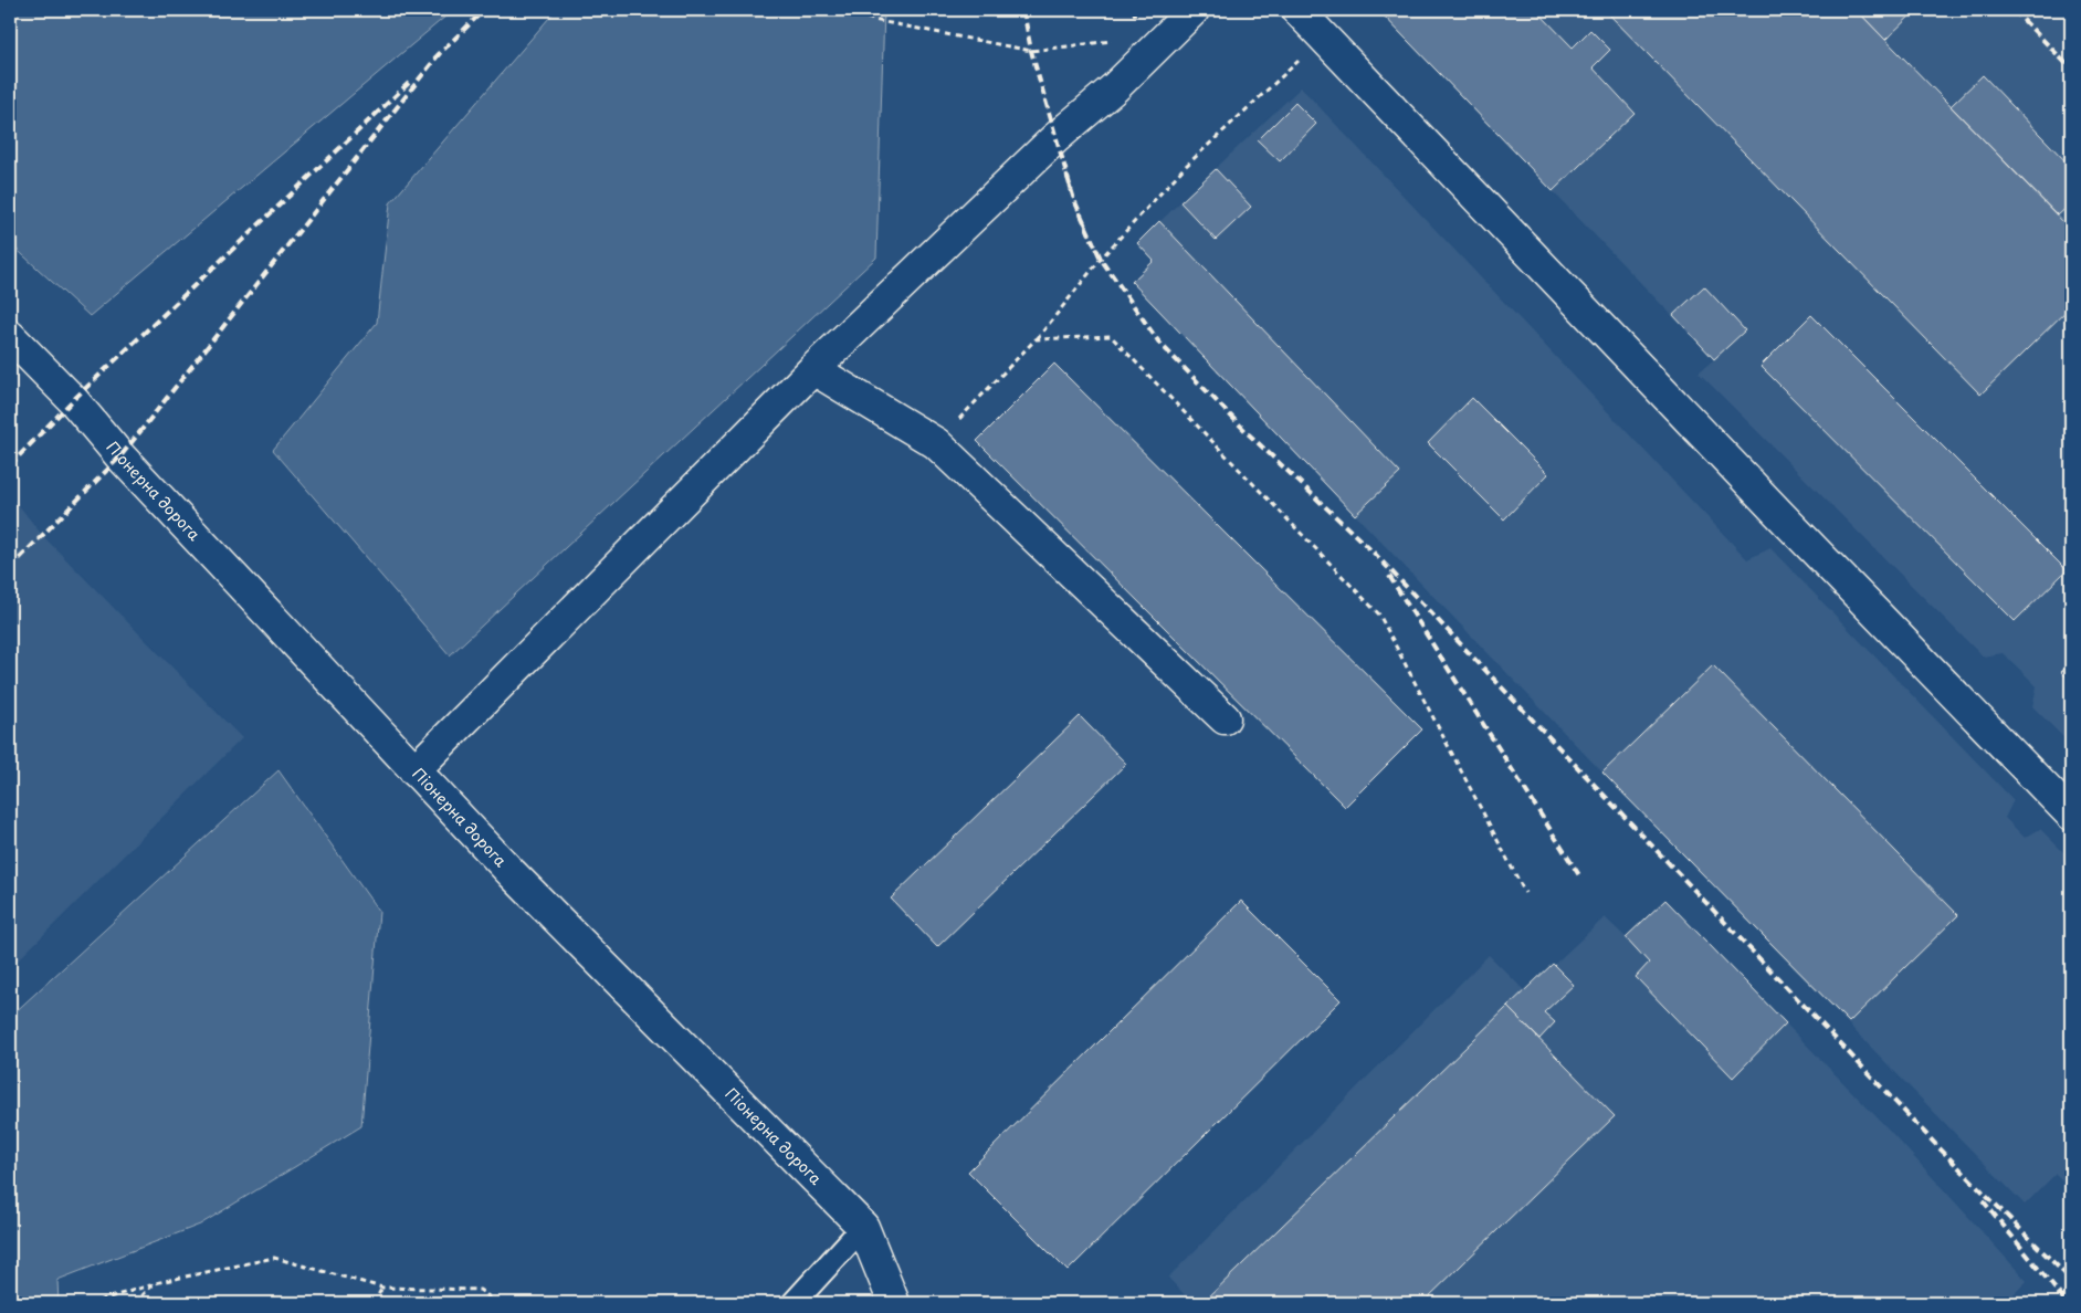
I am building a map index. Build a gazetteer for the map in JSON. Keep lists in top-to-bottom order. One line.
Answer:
{"streets":{"street":["Піонерна дорога"]}}
